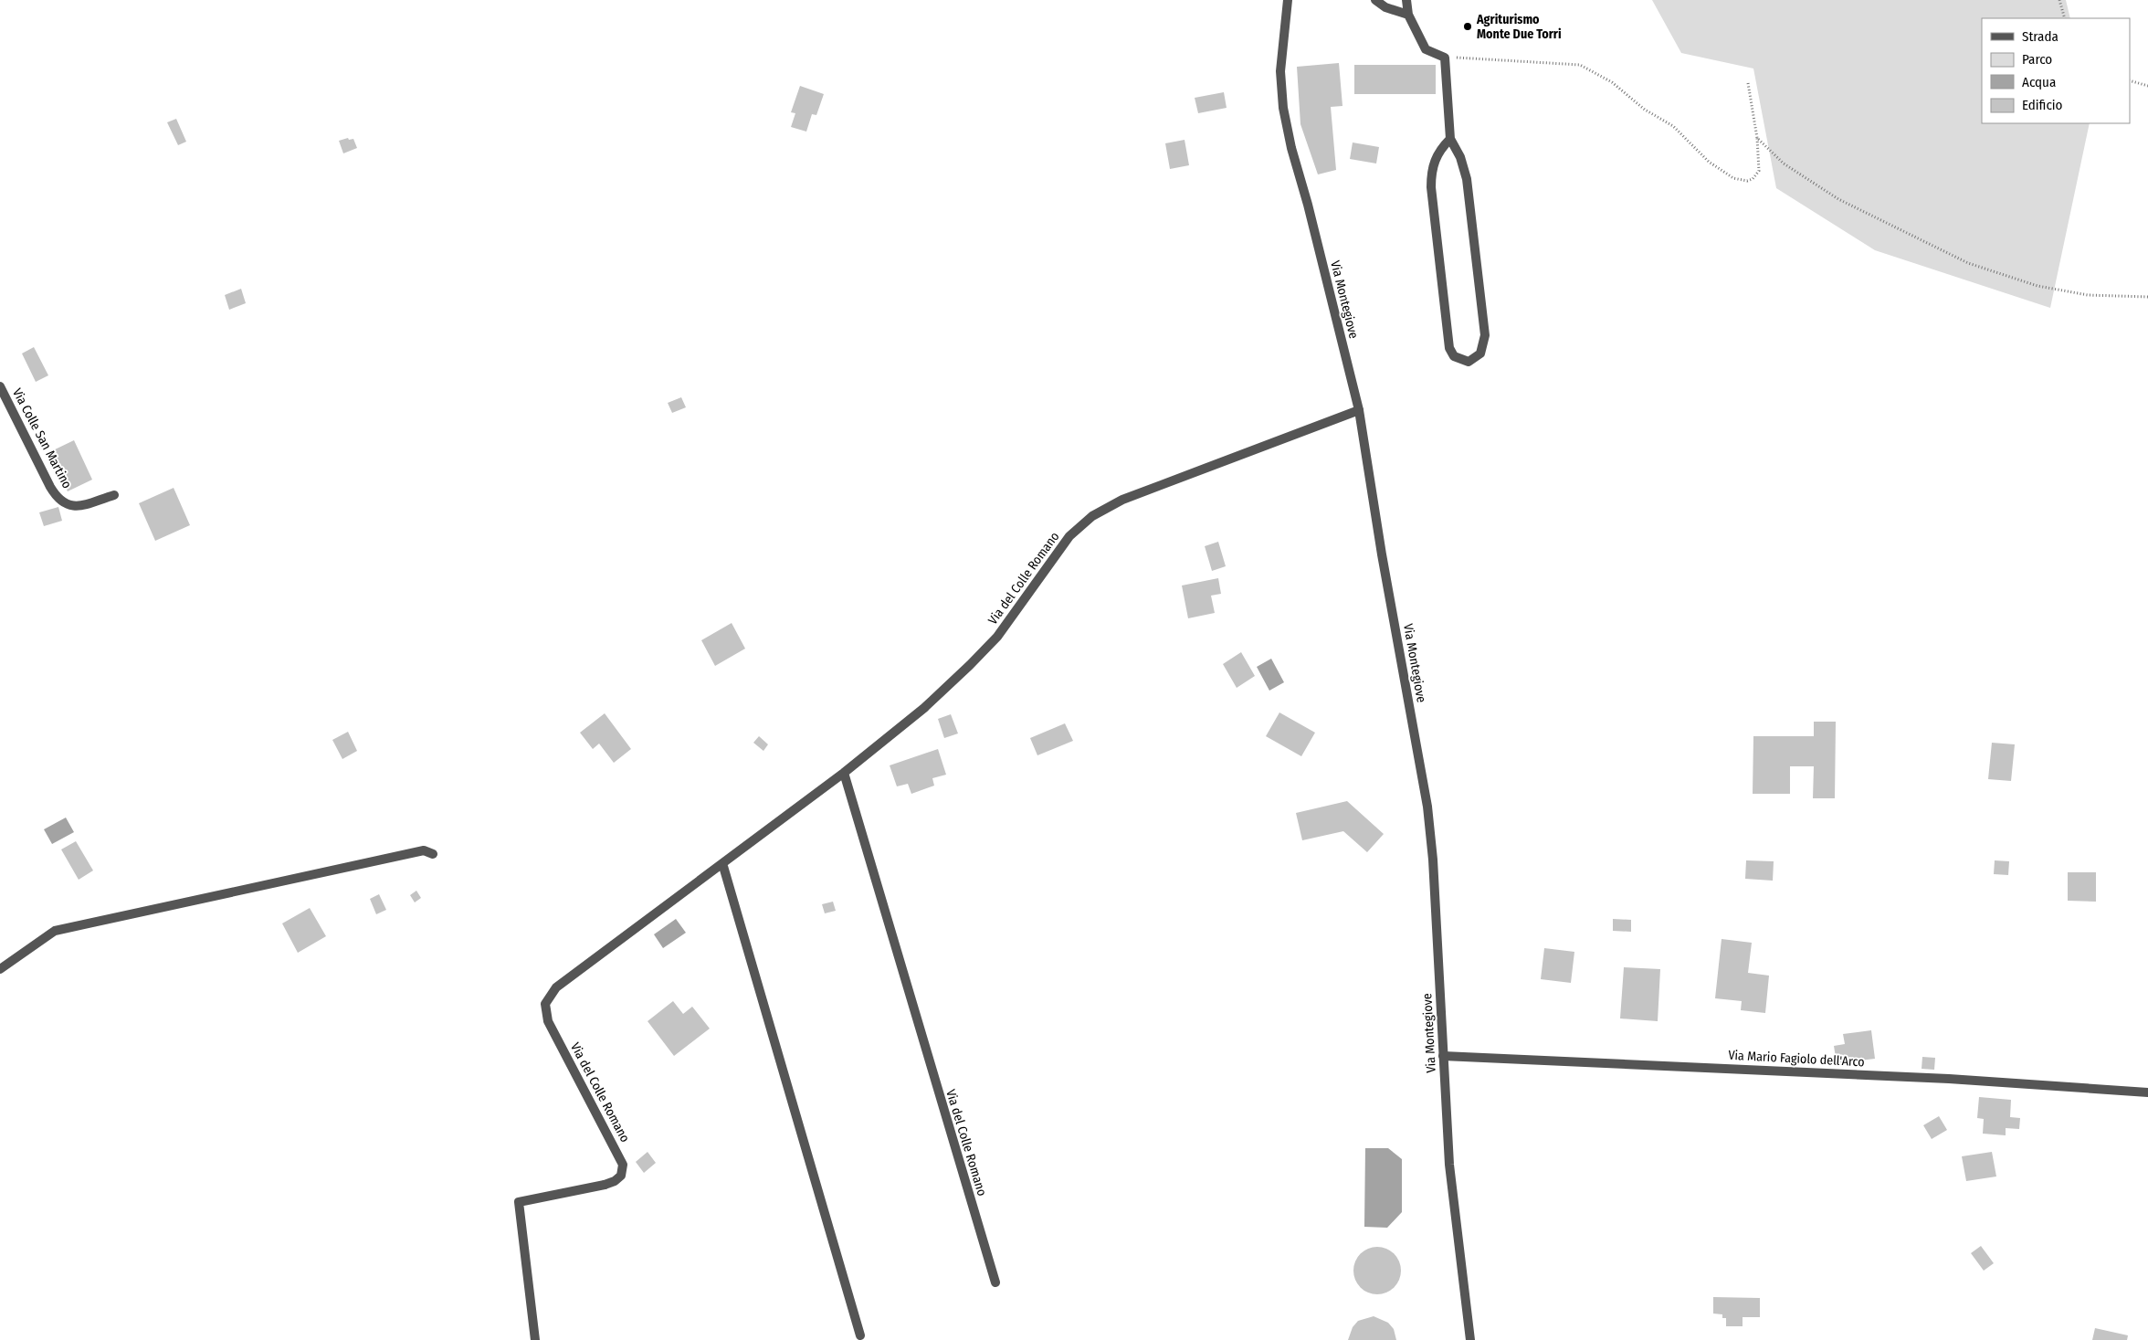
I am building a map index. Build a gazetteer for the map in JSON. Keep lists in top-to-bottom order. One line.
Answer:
{"streets":{"street":["Via Montegiove","Via Colle San Martino","Via del Colle Romano","Via Mario Fagiolo dell'Arco"]},"crossings":[["Via Montegiove","Via del Colle Romano"],["Via Montegiove","Via Mario Fagiolo dell'Arco"]],"places":["Agriturismo Monte Due Torri"],"legend":["Strada","Parco","Acqua","Edificio"]}
